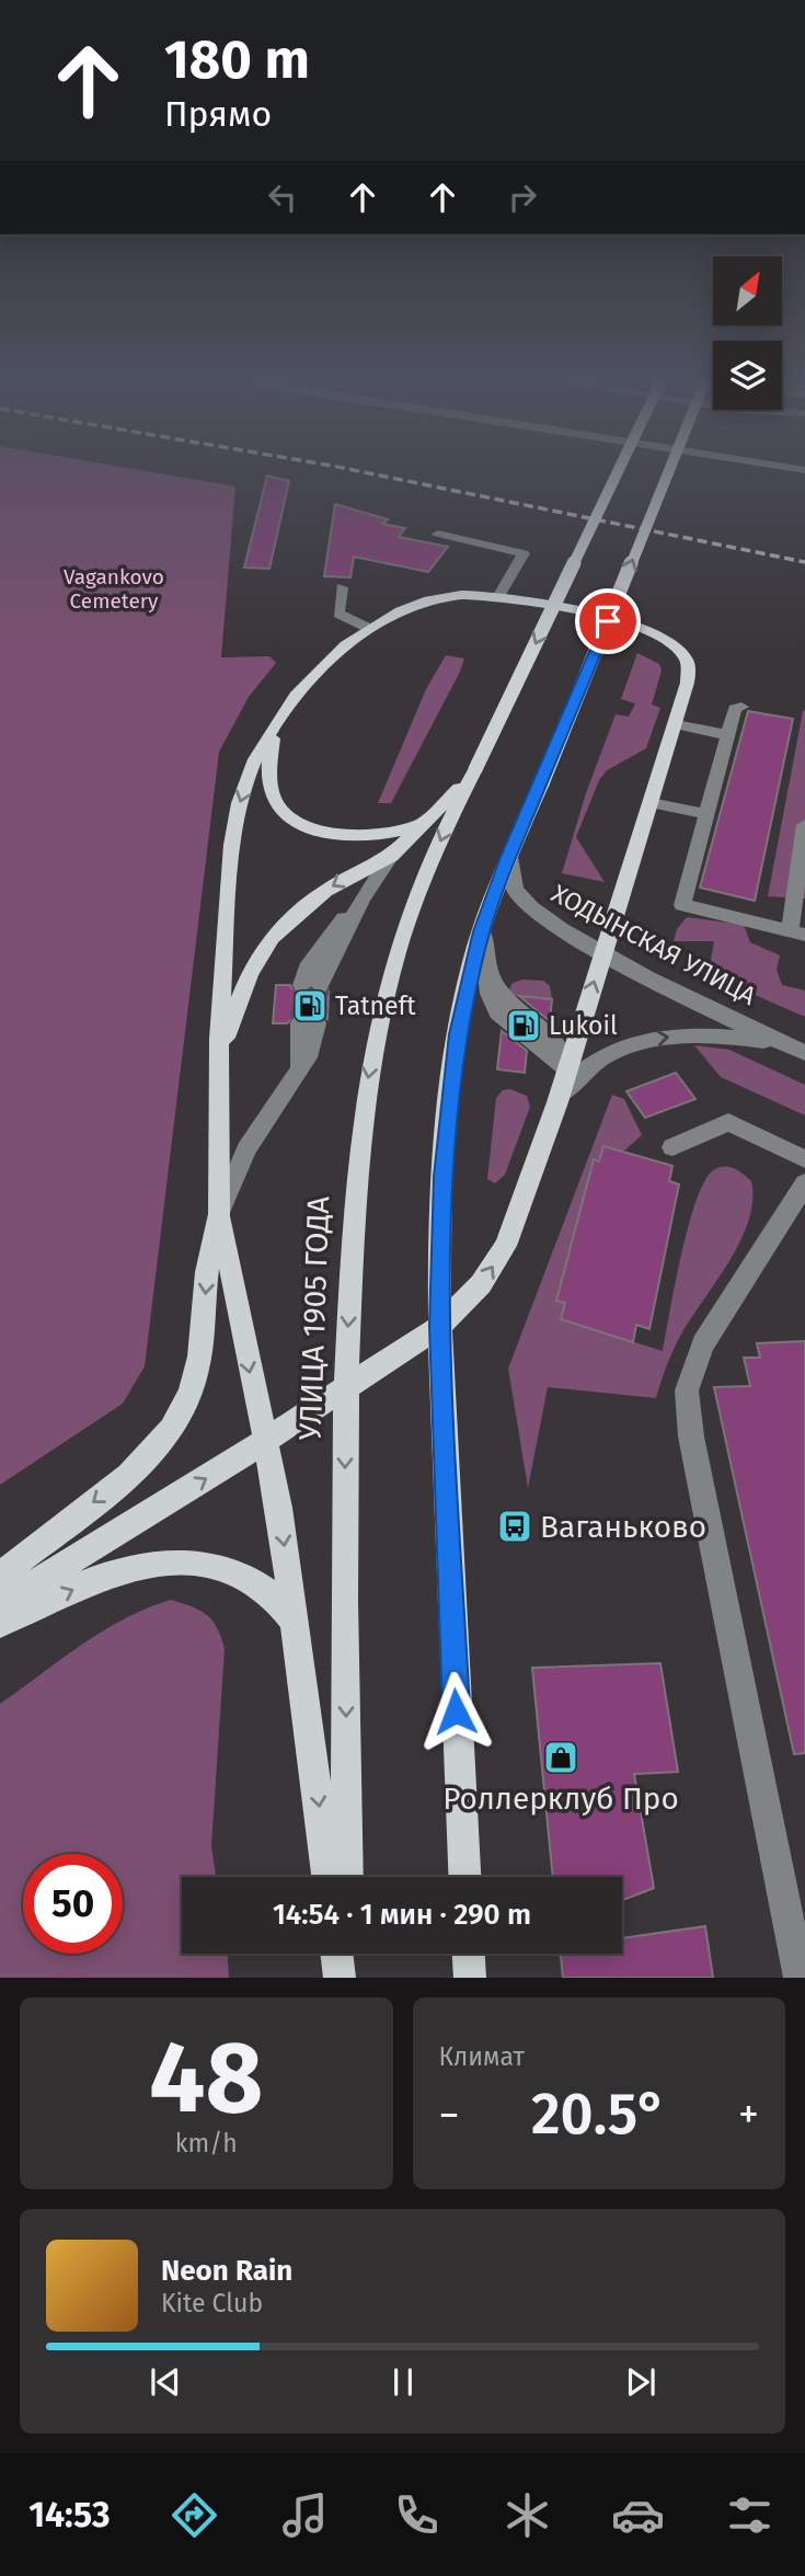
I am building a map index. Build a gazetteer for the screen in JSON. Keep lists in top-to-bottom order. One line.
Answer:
{"streets":{"main road":["УЛИЦА 1905 ГОДА"],"street":["ХОДЫНСКАЯ УЛИЦА"]},"parks":["Vagankovo Cemetery"],"places":{"fuel station":["Tatneft","Lukoil"],"bus stop":["Ваганьково"],"shop":["Роллерклуб Про"]},"north":"top right","page":{"turn":["180 m","Прямо"],"limit":"50","trip":"14:54 · 1 мин · 290 m","tile":[["48","km/h"],"Климат"],"heat":["−","20.5°","+"],"song":["Neon Rain","Kite Club"],"tabs":"14:53"}}
